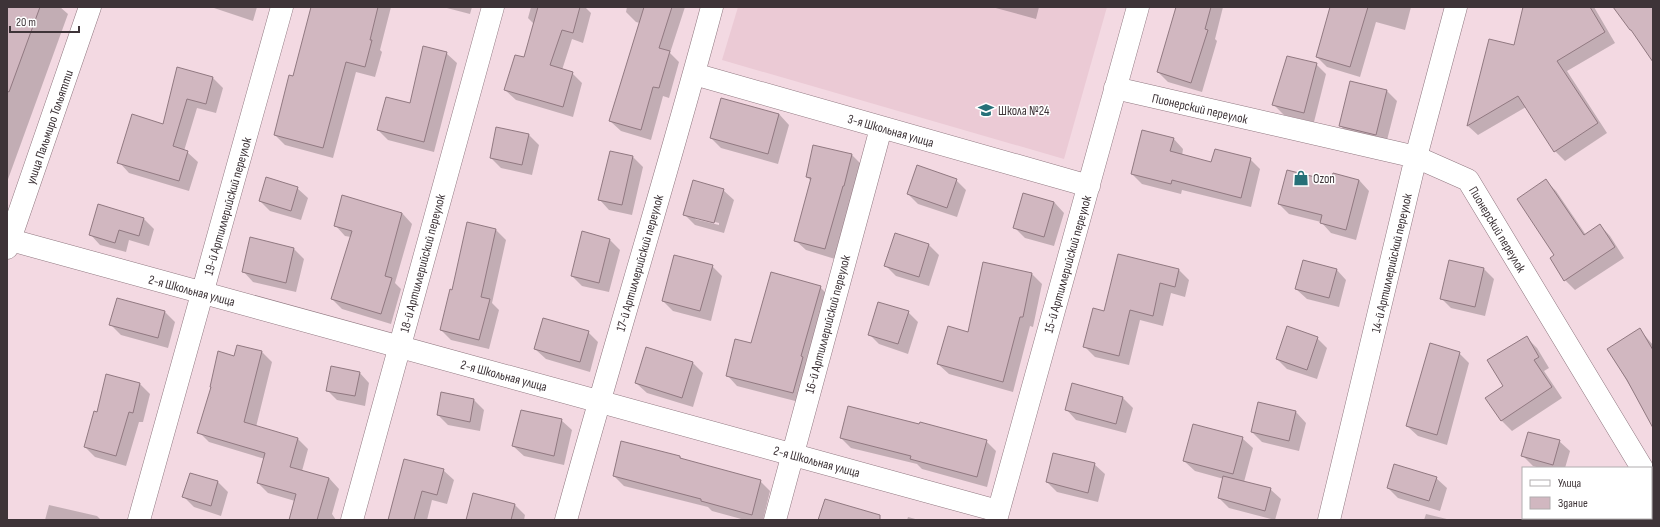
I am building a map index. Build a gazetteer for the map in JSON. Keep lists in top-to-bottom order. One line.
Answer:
{"streets":{"street":["Пионерский переулок","улица Пальмиро Тольятти","3-я Школьная улица","19-й Артиллерийский переулок","18-й Артиллерийский переулок","17-й Артиллерийский переулок","14-й Артиллерийский переулок","15-й Артиллерийский переулок","2-я Школьная улица","16-й Артиллерийский переулок"]},"crossings":[["Пионерский переулок","14-й Артиллерийский переулок"],["Пионерский переулок","15-й Артиллерийский переулок"],["улица Пальмиро Тольятти","2-я Школьная улица"],["3-я Школьная улица","17-й Артиллерийский переулок"],["3-я Школьная улица","15-й Артиллерийский переулок"],["3-я Школьная улица","16-й Артиллерийский переулок"],["19-й Артиллерийский переулок","2-я Школьная улица"],["18-й Артиллерийский переулок","2-я Школьная улица"],["17-й Артиллерийский переулок","2-я Школьная улица"],["15-й Артиллерийский переулок","2-я Школьная улица"],["2-я Школьная улица","16-й Артиллерийский переулок"]],"places":{"school or university":["Школа №24"],"shop":["Ozon"]},"legend":["Улица","Здание"],"scale_bar":"20 m"}
